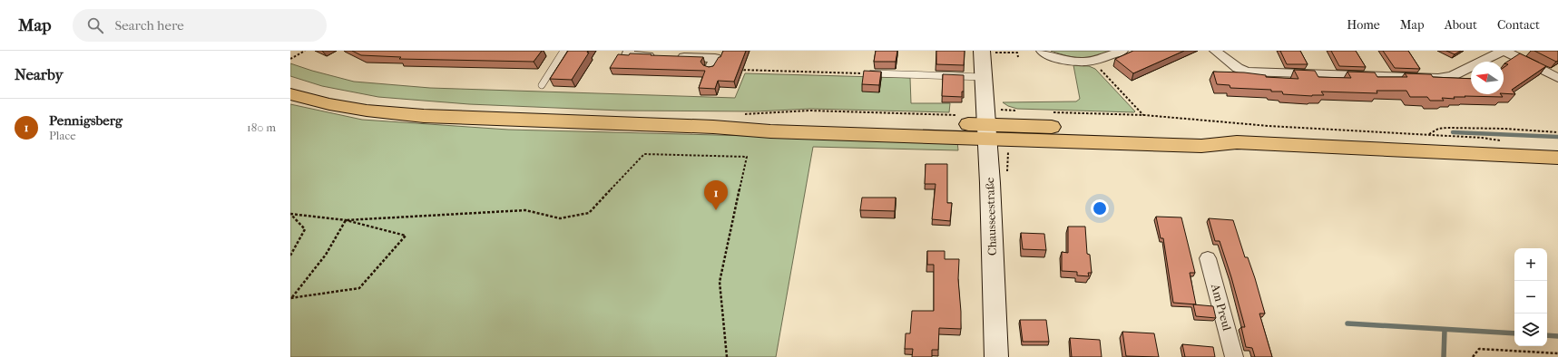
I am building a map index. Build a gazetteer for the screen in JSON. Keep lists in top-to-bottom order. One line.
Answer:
{"streets":{"main road":["Chausseestraße"],"street":["Am Preul"]},"north":"left","page":{"header":"Map","search":"Search here","nav":["Home","Map","About","Contact"],"heading":"Nearby","list":[{"mark":"1","name":"Pennigsberg","note":"Place","value":"180 m"}],"pins":"1","map_buttons":["+","−"]}}
